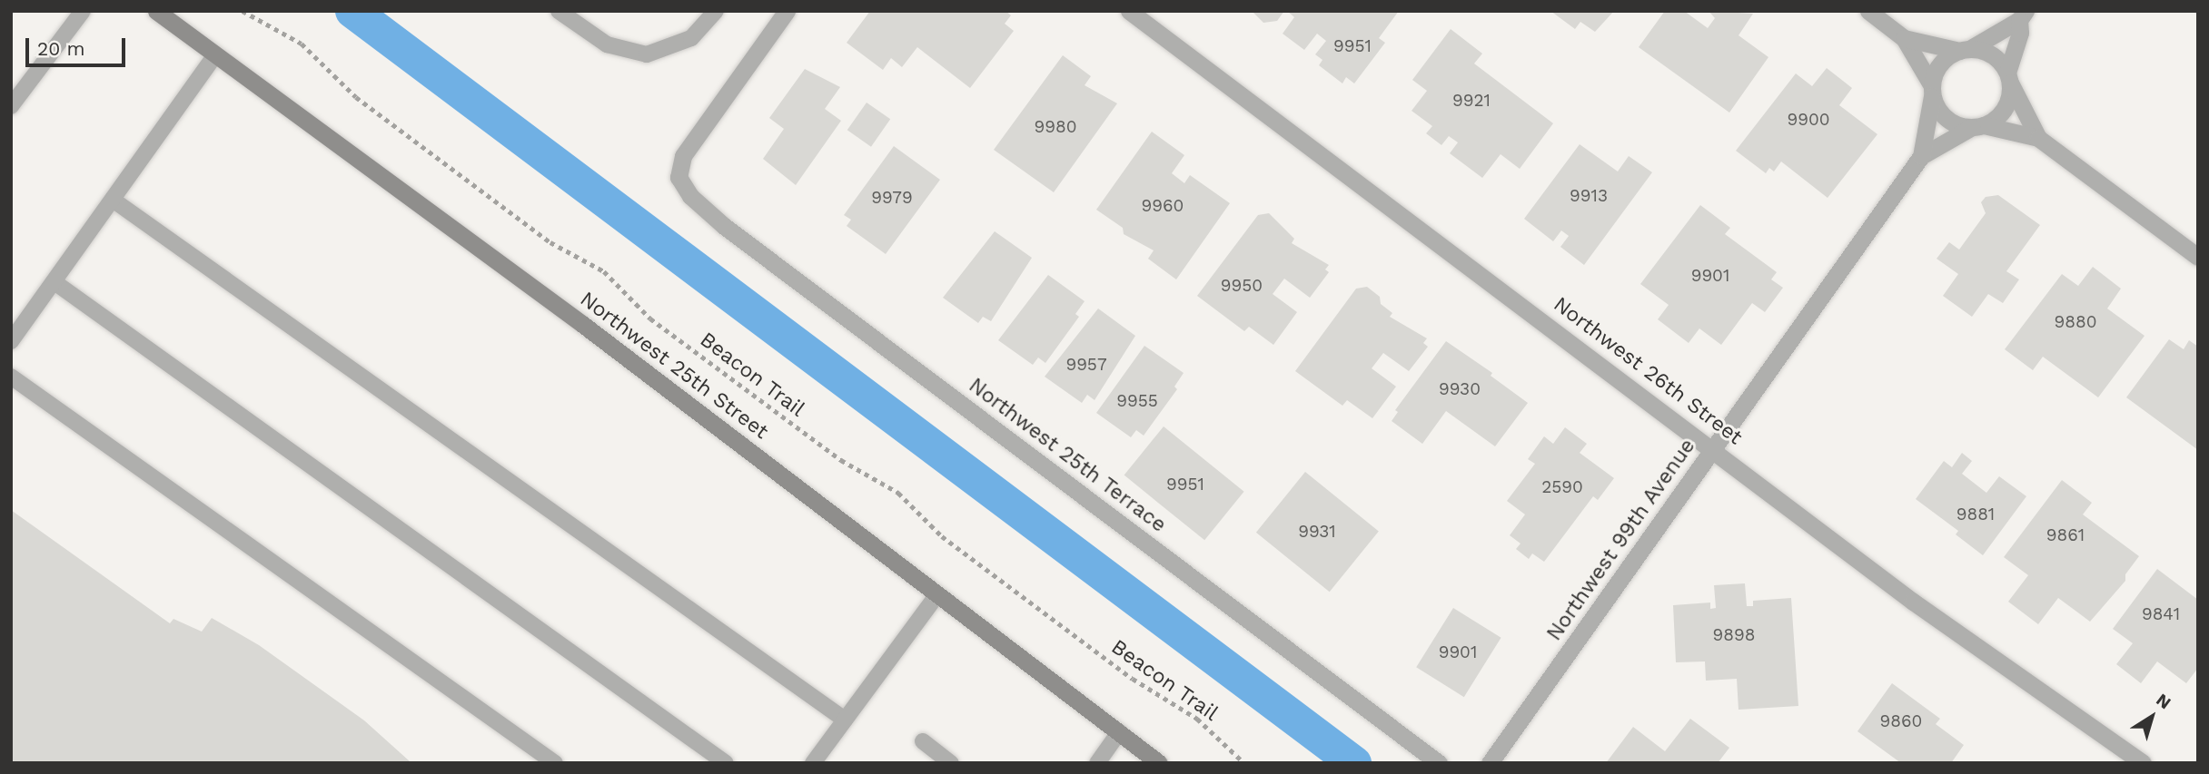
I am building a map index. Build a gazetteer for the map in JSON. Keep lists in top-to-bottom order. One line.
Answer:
{"streets":{"main road":["Northwest 25th Street"],"street":["Northwest 26th Street","Northwest 25th Terrace","Northwest 99th Avenue"],"path":["Beacon Trail"]},"crossings":[["Northwest 26th Street","Northwest 99th Avenue"]],"house_numbers":["9951","9921","9900","9980","9913","9979","9960","9901","9950","9880","9957","9930","9955","9951","2590","9881","9931","9861","9841","9898","9901","9860"],"scale_bar":"20 m","north":"top right"}
